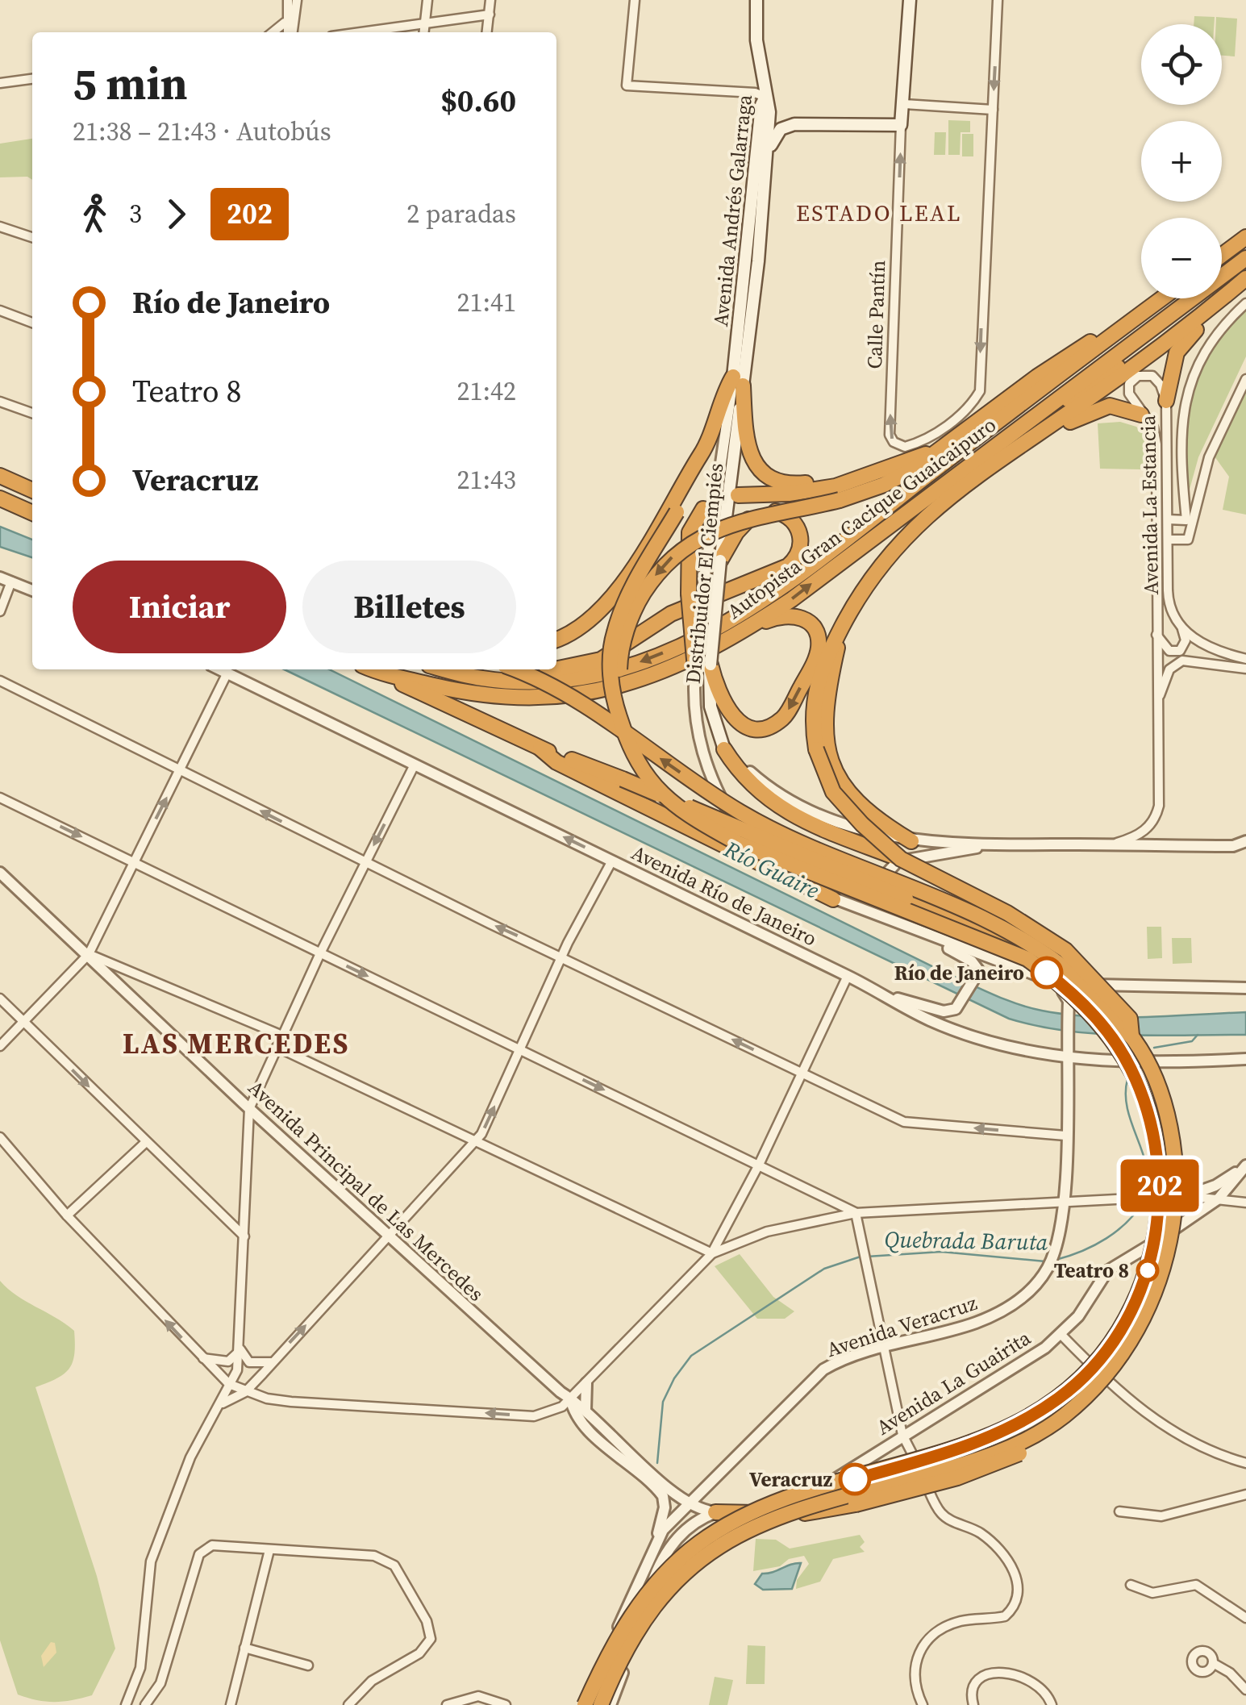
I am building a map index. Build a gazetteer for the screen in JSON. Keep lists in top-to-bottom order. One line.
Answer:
{"streets":{"highway":["Autopista Gran Cacique Guaicaipuro"],"main road":["Avenida Andrés Galarraga","Calle Pantín","Distribuidor El Ciempiés"],"street":["Avenida La Estancia","Avenida Río de Janeiro","Avenida Principal de Las Mercedes","Avenida Veracruz","Avenida La Guairita"]},"crossings":[["Avenida Andrés Galarraga","Distribuidor El Ciempiés"],["Avenida Río de Janeiro","Avenida Veracruz"],["Avenida Principal de Las Mercedes","Avenida Veracruz"],["Avenida Principal de Las Mercedes","Avenida La Guairita"]],"districts":["ESTADO LEAL","LAS MERCEDES"],"water":["Río Guaire","Quebrada Baruta"],"places":["Río de Janeiro","Teatro 8","Veracruz"],"lines":["bus line 202"],"page":{"on_map":"202","map_buttons":["+","−"],"heading":["5 min","21:38 – 21:43 · Autobús","$0.60"],"legs":["3","202","2 paradas"],"list":[{"name":"Río de Janeiro","value":"21:41"},{"name":"Teatro 8","value":"21:42"},{"name":"Veracruz","value":"21:43"}],"buttons":["Iniciar","Billetes"]}}
